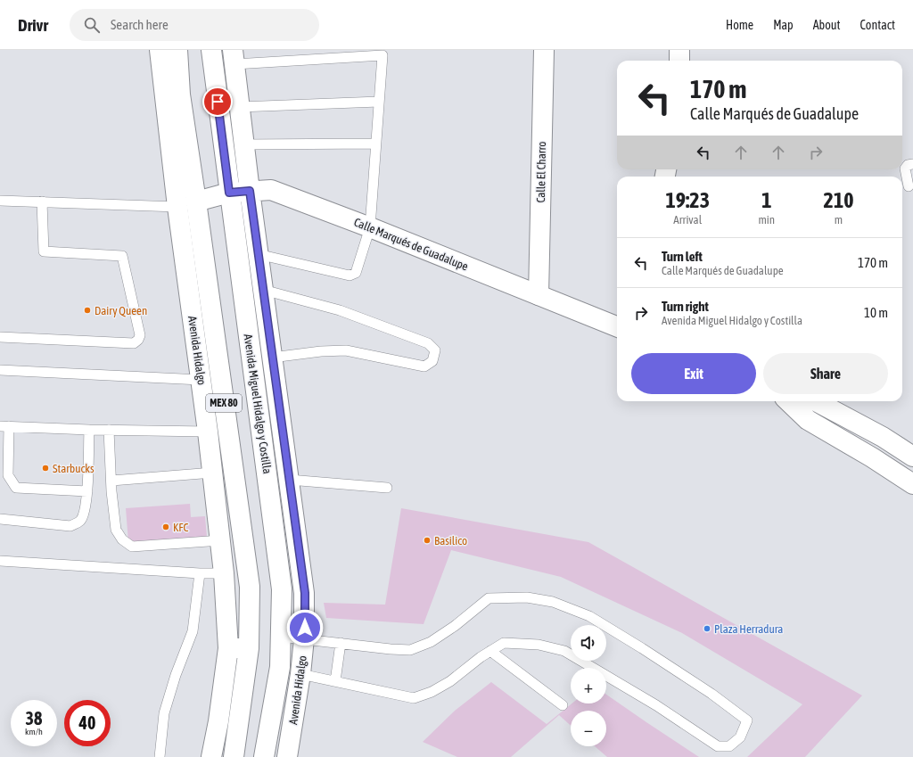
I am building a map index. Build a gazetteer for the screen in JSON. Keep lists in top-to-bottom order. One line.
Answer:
{"streets":{"street":["Calle El Charro","Calle Marqués de Guadalupe","Avenida Hidalgo","MEX 80","Avenida Miguel Hidalgo y Costilla"]},"crossings":[["Calle El Charro","Calle Marqués de Guadalupe"],["Calle Marqués de Guadalupe","Avenida Hidalgo"],["Calle Marqués de Guadalupe","MEX 80"],["Calle Marqués de Guadalupe","Avenida Miguel Hidalgo y Costilla"]],"places":["Dairy Queen","Starbucks","KFC","Basilico","Plaza Herradura"],"page":{"header":"Drivr","search":"Search here","nav":["Home","Map","About","Contact"],"turn":["170 m","Calle Marqués de Guadalupe"],"eta":["19:23","Arrival","1","min","210","m"],"list":[{"name":"Turn left","note":"Calle Marqués de Guadalupe","value":"170 m"},{"name":"Turn right","note":"Avenida Miguel Hidalgo y Costilla","value":"10 m"}],"buttons":["Exit","Share"],"map_buttons":["+","−"],"speed":"38 km/h","limit":"40"}}
